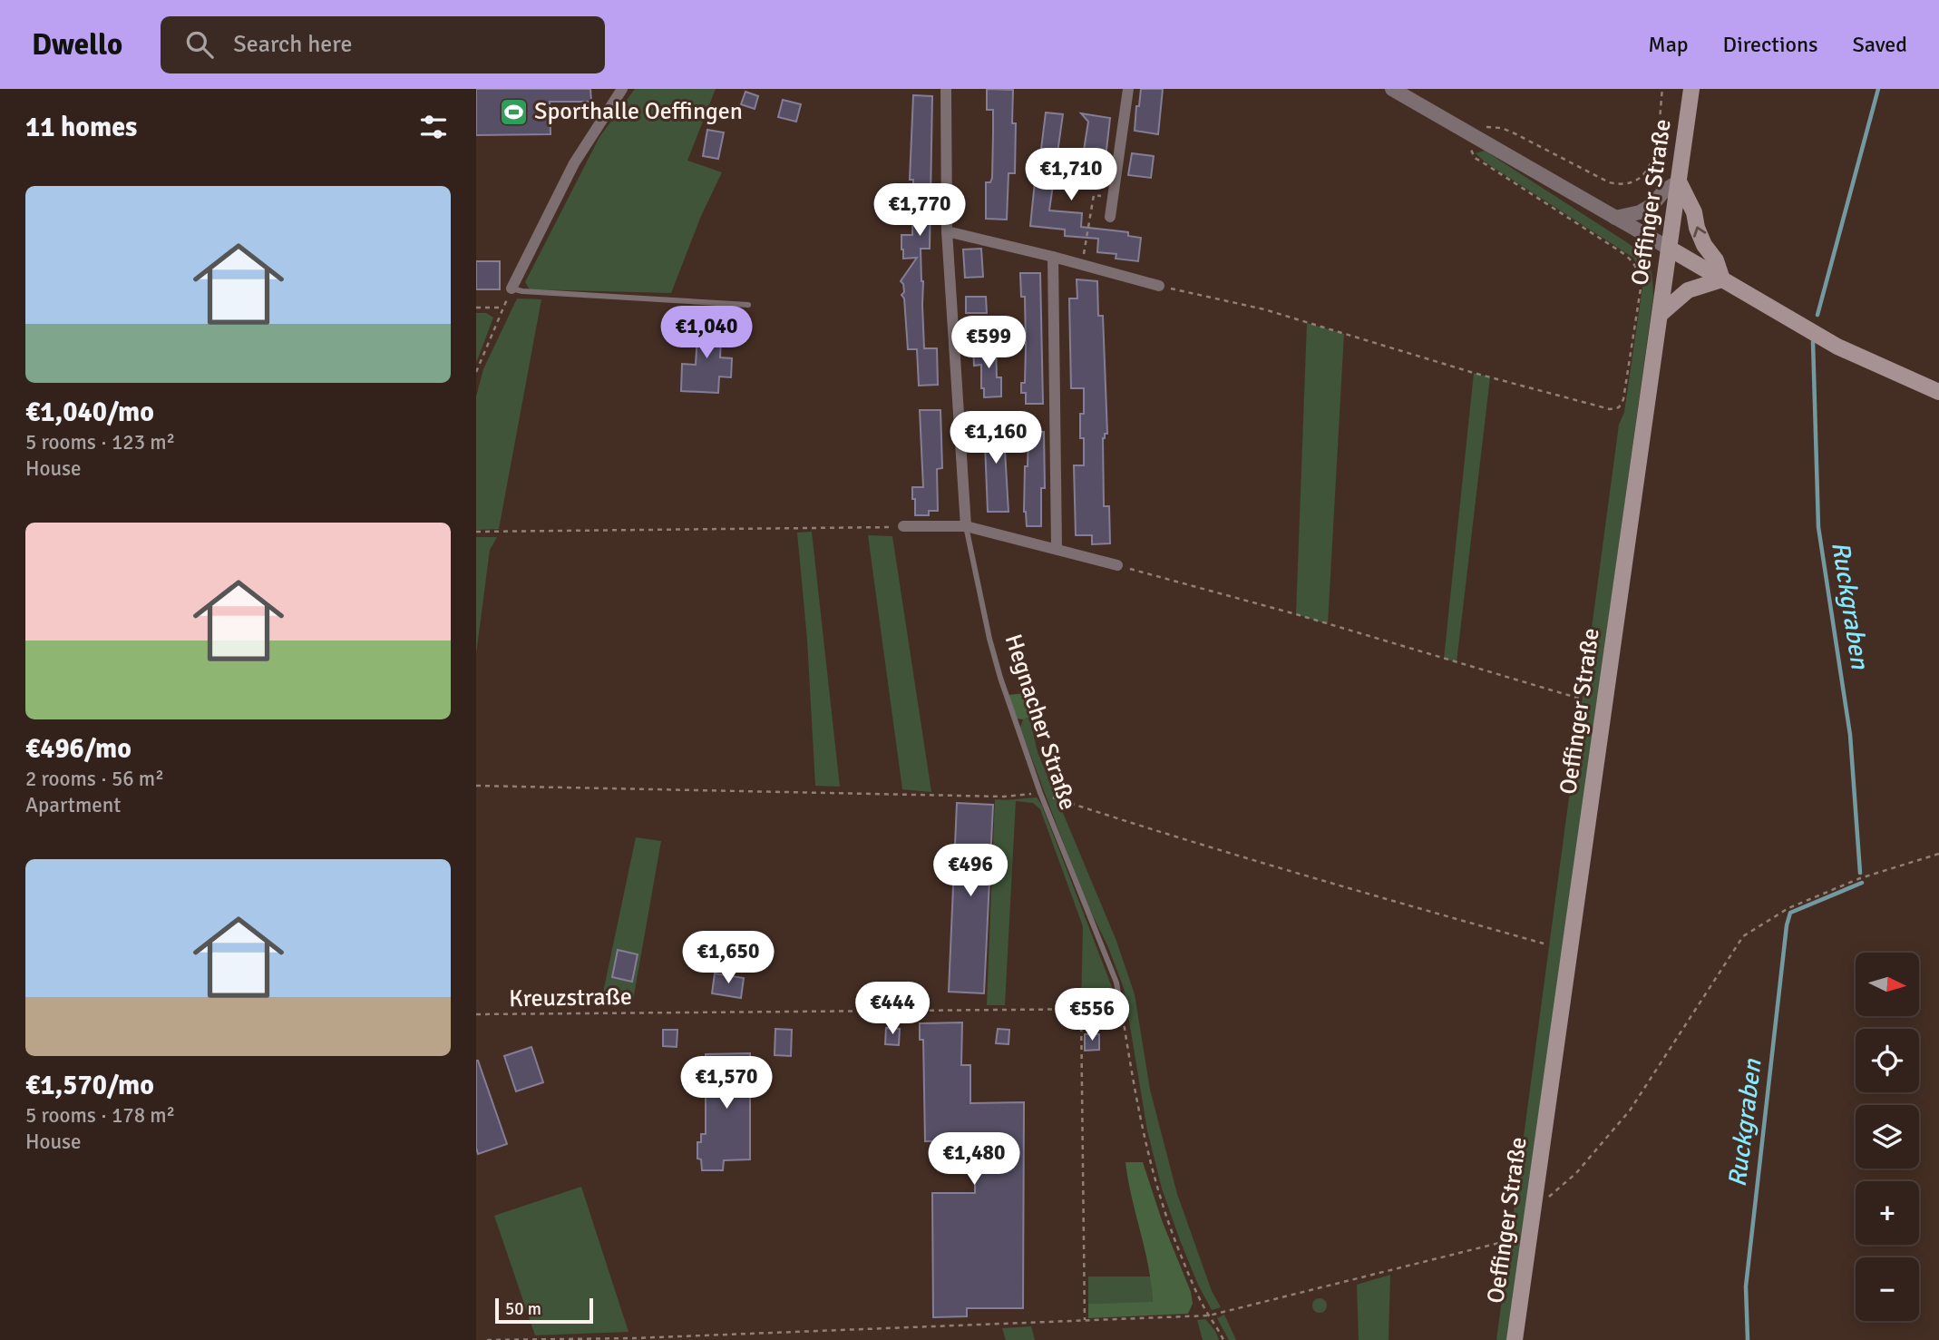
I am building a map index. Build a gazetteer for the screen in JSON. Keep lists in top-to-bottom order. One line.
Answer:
{"streets":{"main road":["Oeffinger Straße"],"street":["Hegnacher Straße"],"path":["Kreuzstraße"]},"crossings":[["Hegnacher Straße","Kreuzstraße"]],"water":["Ruckgraben"],"places":{"sports":["Sporthalle Oeffingen"]},"scale_bar":"50 m","north":"right","page":{"header":"Dwello","search":"Search here","nav":["Map","Directions","Saved"],"heading":"11 homes","price":["€1,710","€1,770","€1,040","€599","€1,160","€496","€1,650","€444","€556","€1,570","€1,480"],"list":[{"name":"€1,040/mo","note":"5 rooms · 123 m² · House"},{"name":"€496/mo","note":"2 rooms · 56 m² · Apartment"},{"name":"€1,570/mo","note":"5 rooms · 178 m² · House"}],"map_buttons":["+","−"],"scale":"50 m"}}
